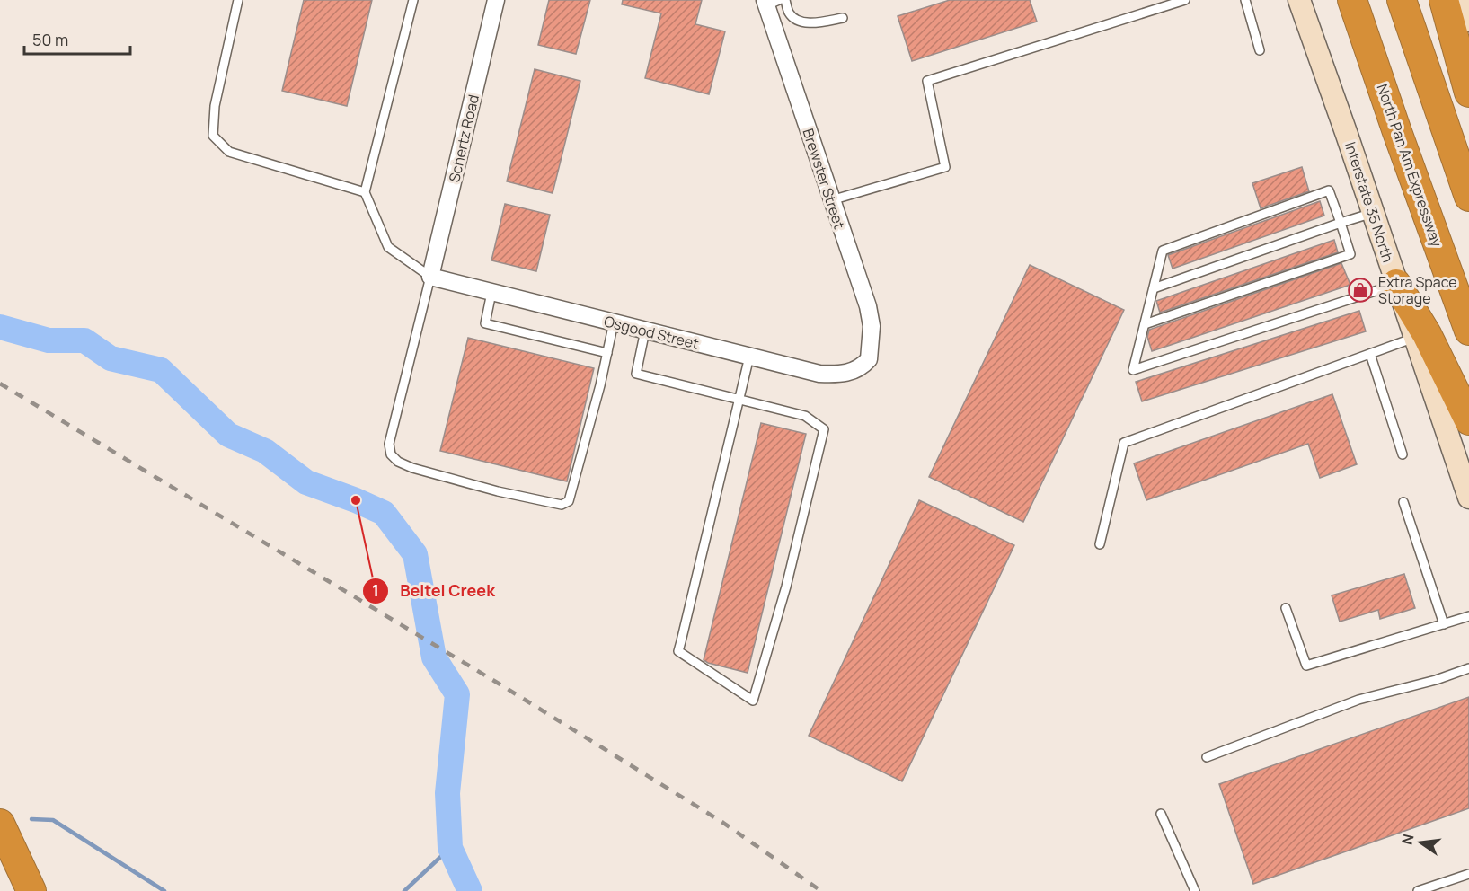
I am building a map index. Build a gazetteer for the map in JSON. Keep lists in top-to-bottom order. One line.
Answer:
{"streets":{"highway":["North Pan Am Expressway"],"main road":["Interstate 35 North"],"street":["Schertz Road","Brewster Street","Osgood Street"]},"crossings":[["Schertz Road","Osgood Street"],["Brewster Street","Osgood Street"]],"places":{"shop":["Extra Space Storage"],"other":["Beitel Creek"]},"scale_bar":"50 m","north":"left"}
